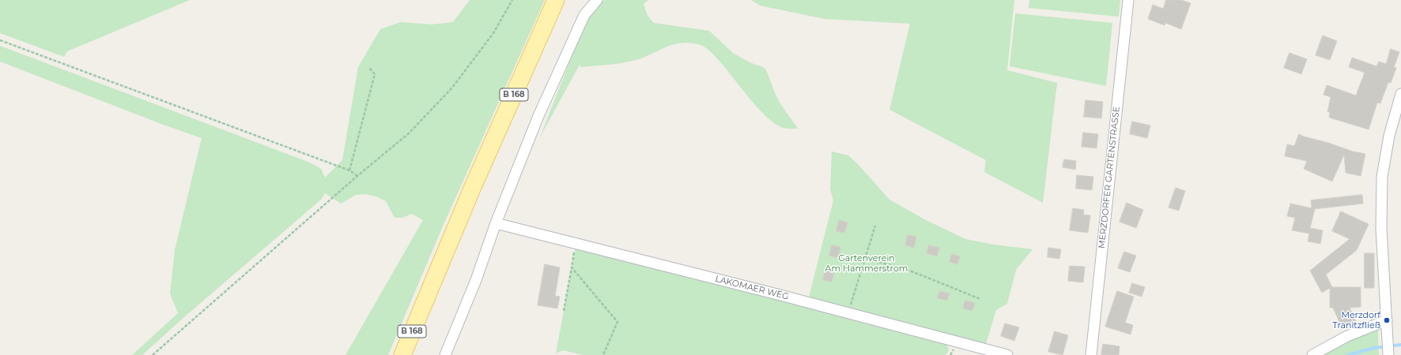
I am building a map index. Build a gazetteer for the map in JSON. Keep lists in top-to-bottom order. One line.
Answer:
{"streets":{"main road":["B 168"],"street":["MERZDORFER GARTENSTRASSE","LAKOMAER WEG"]},"parks":["Gartenverein Am Hammerstrom"],"places":["Merzdorf Tranitzfließ"]}
